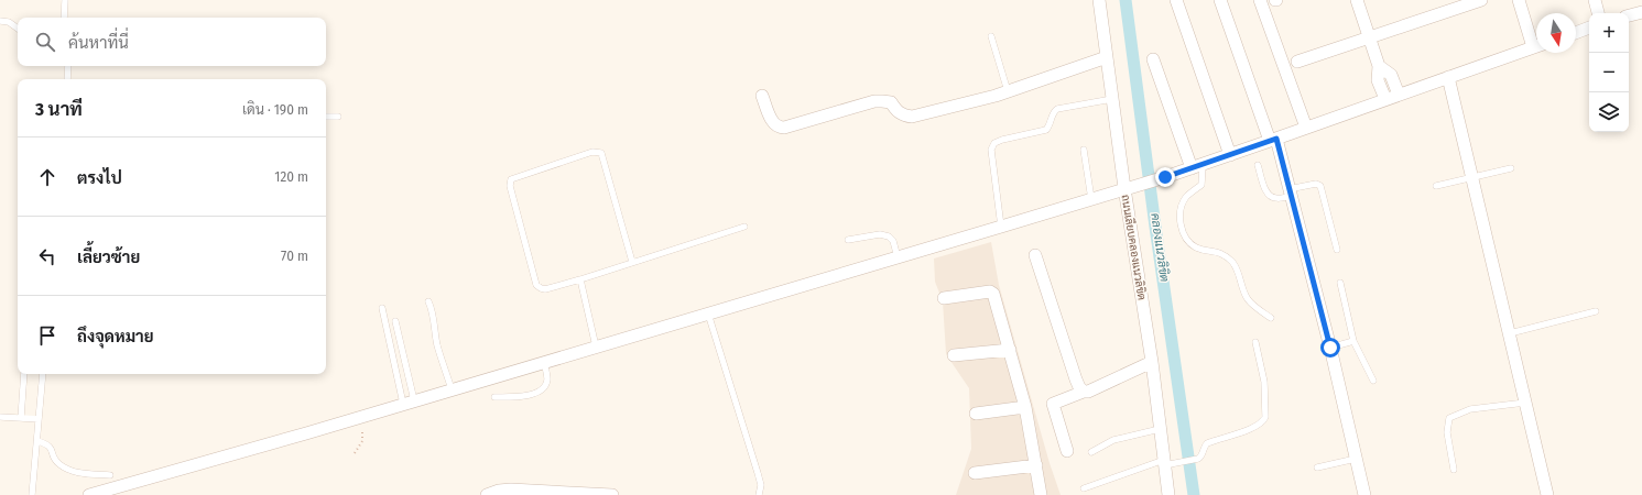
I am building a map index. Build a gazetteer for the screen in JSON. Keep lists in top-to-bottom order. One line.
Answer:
{"streets":{"street":["ถนนเลียบคลองแนวลิขิต"]},"water":["คลองแนวลิขิต"],"north":"bottom","page":{"map_buttons":["+","−"],"search":"ค้นหาที่นี่","heading":["3 นาที","เดิน · 190 m"],"list":[["ตรงไป","120 m"],["เลี้ยวซ้าย","70 m"],"ถึงจุดหมาย"]}}
